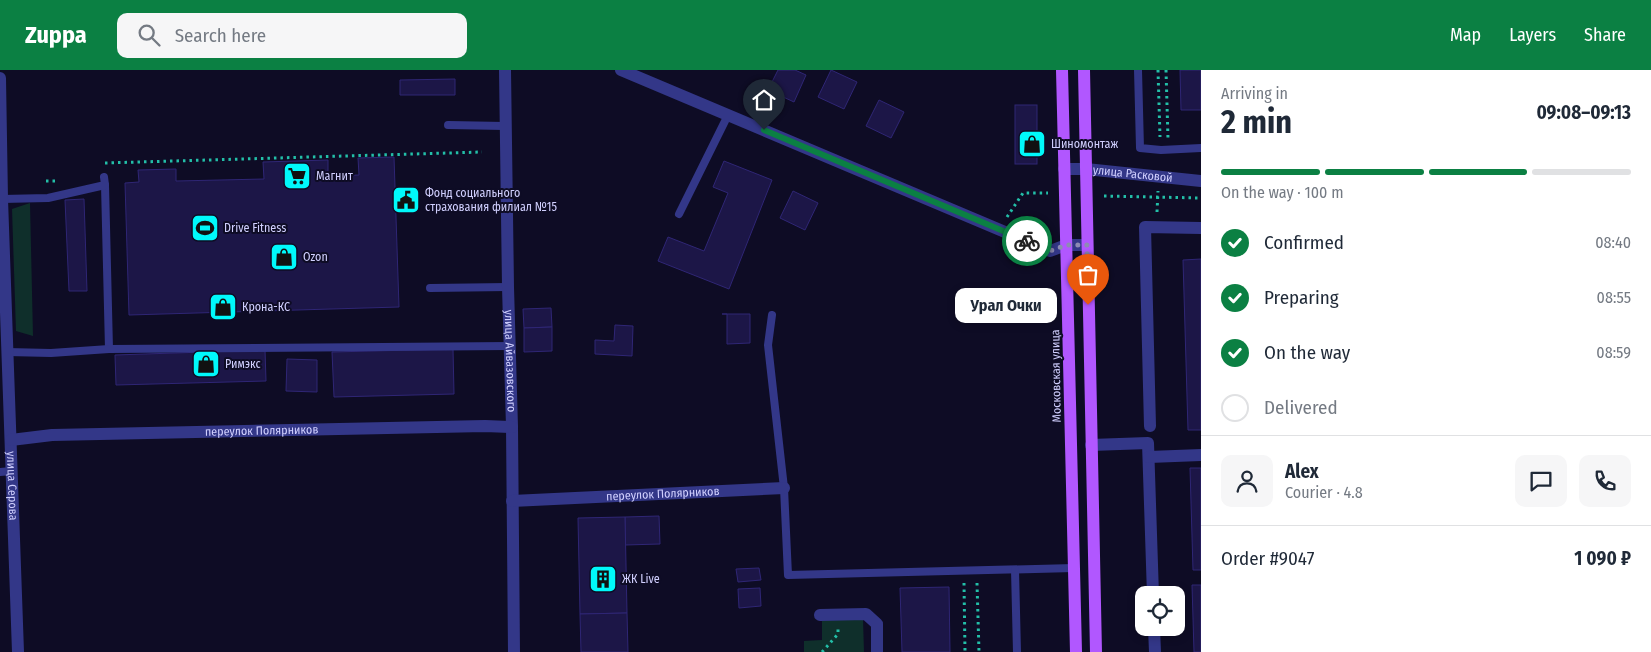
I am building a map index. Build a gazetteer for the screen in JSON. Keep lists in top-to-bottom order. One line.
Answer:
{"streets":{"main road":["Московская улица"],"street":["улица Расковой","улица Айвазовского","переулок Полярников","улица Серова"]},"crossings":[["улица Расковой","Московская улица"],["улица Айвазовского","переулок Полярников"],["переулок Полярников","улица Серова"]],"places":{"shop":["Шиномонтаж","Ozon","Крона-КС","Римэкс"],"supermarket":["Магнит"],"public building":["Фонд социального страхования филиал №15"],"sports":["Drive Fitness"],"other":["Урал Очки"],"building":["ЖК Live"]},"page":{"header":"Zuppa","search":"Search here","nav":["Map","Layers","Share"],"heading":["2 min","Arriving in","09:08–09:13"],"panel":["Alex","Courier · 4.8","Order #9047","1 090 ₽"],"bar":"On the way · 100 m","list":[["Confirmed","08:40"],["Preparing","08:55"],["On the way","08:59"],"Delivered"],"bubble":"Урал Очки"}}
